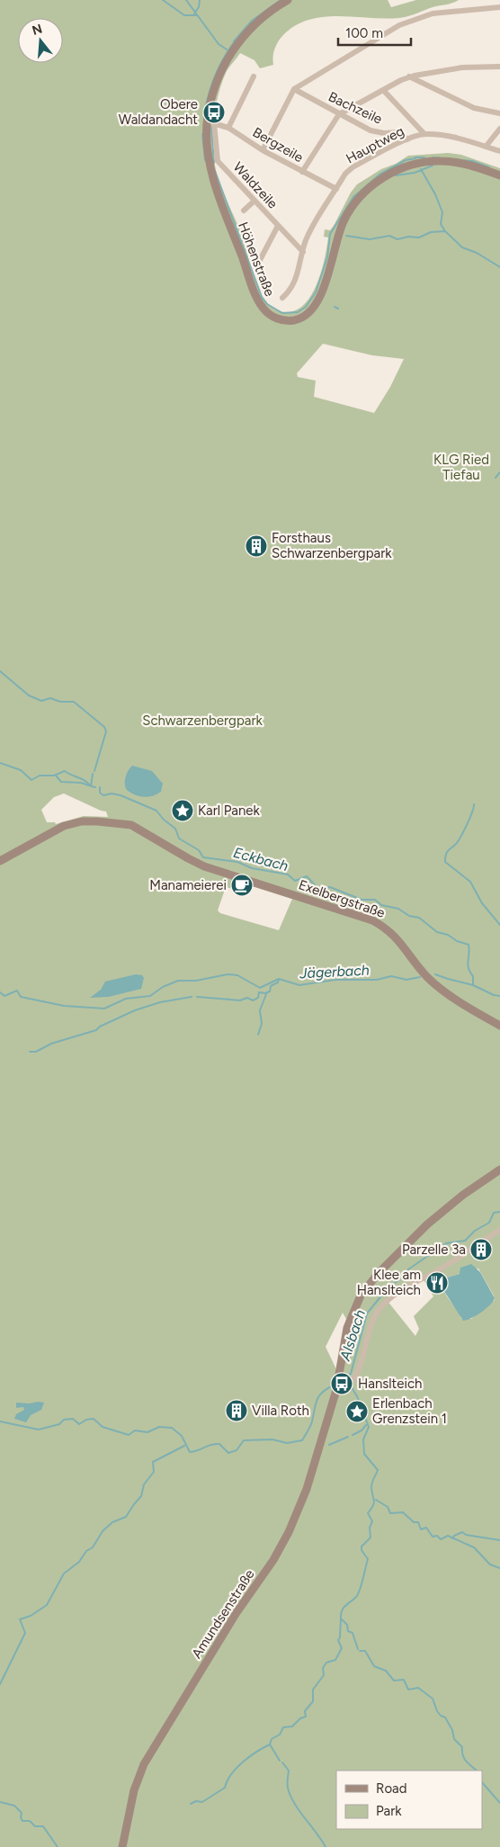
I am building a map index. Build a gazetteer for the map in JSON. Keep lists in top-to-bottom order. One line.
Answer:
{"streets":{"main road":["Höhenstraße","Exelbergstraße","Amundsenstraße"],"street":["Bachzeile","Bergzeile","Hauptweg","Waldzeile"]},"crossings":[["Bachzeile","Hauptweg"],["Bergzeile","Hauptweg"],["Bergzeile","Waldzeile"],["Bergzeile","Höhenstraße"],["Hauptweg","Waldzeile"],["Waldzeile","Höhenstraße"]],"water":["Eckbach","Jägerbach","Alsbach"],"parks":["KLG Ried Tiefau","Schwarzenbergpark"],"places":{"bus stop":["Obere Waldandacht","Hanslteich"],"building":["Forsthaus Schwarzenbergpark","Parzelle 3a","Villa Roth"],"place":["Karl Panek","Erlenbach Grenzstein 1"],"cafe":["Manameierei"],"restaurant":["Klee am Hanslteich"]},"legend":["Road","Park"],"scale_bar":"100 m","north":"top"}
